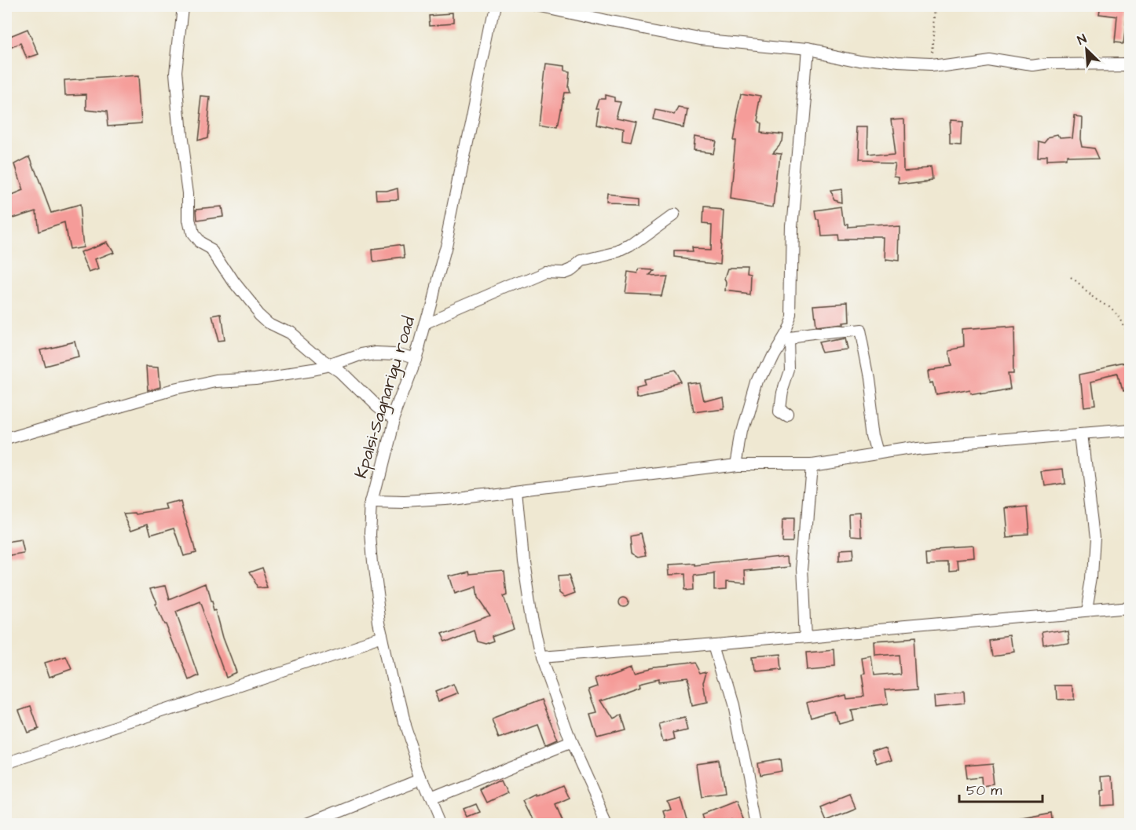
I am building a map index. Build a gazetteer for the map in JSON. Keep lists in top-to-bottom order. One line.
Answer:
{"streets":{"street":["Kpalsi-Sagnarigu road"]},"scale_bar":"50 m","north":"top left"}
